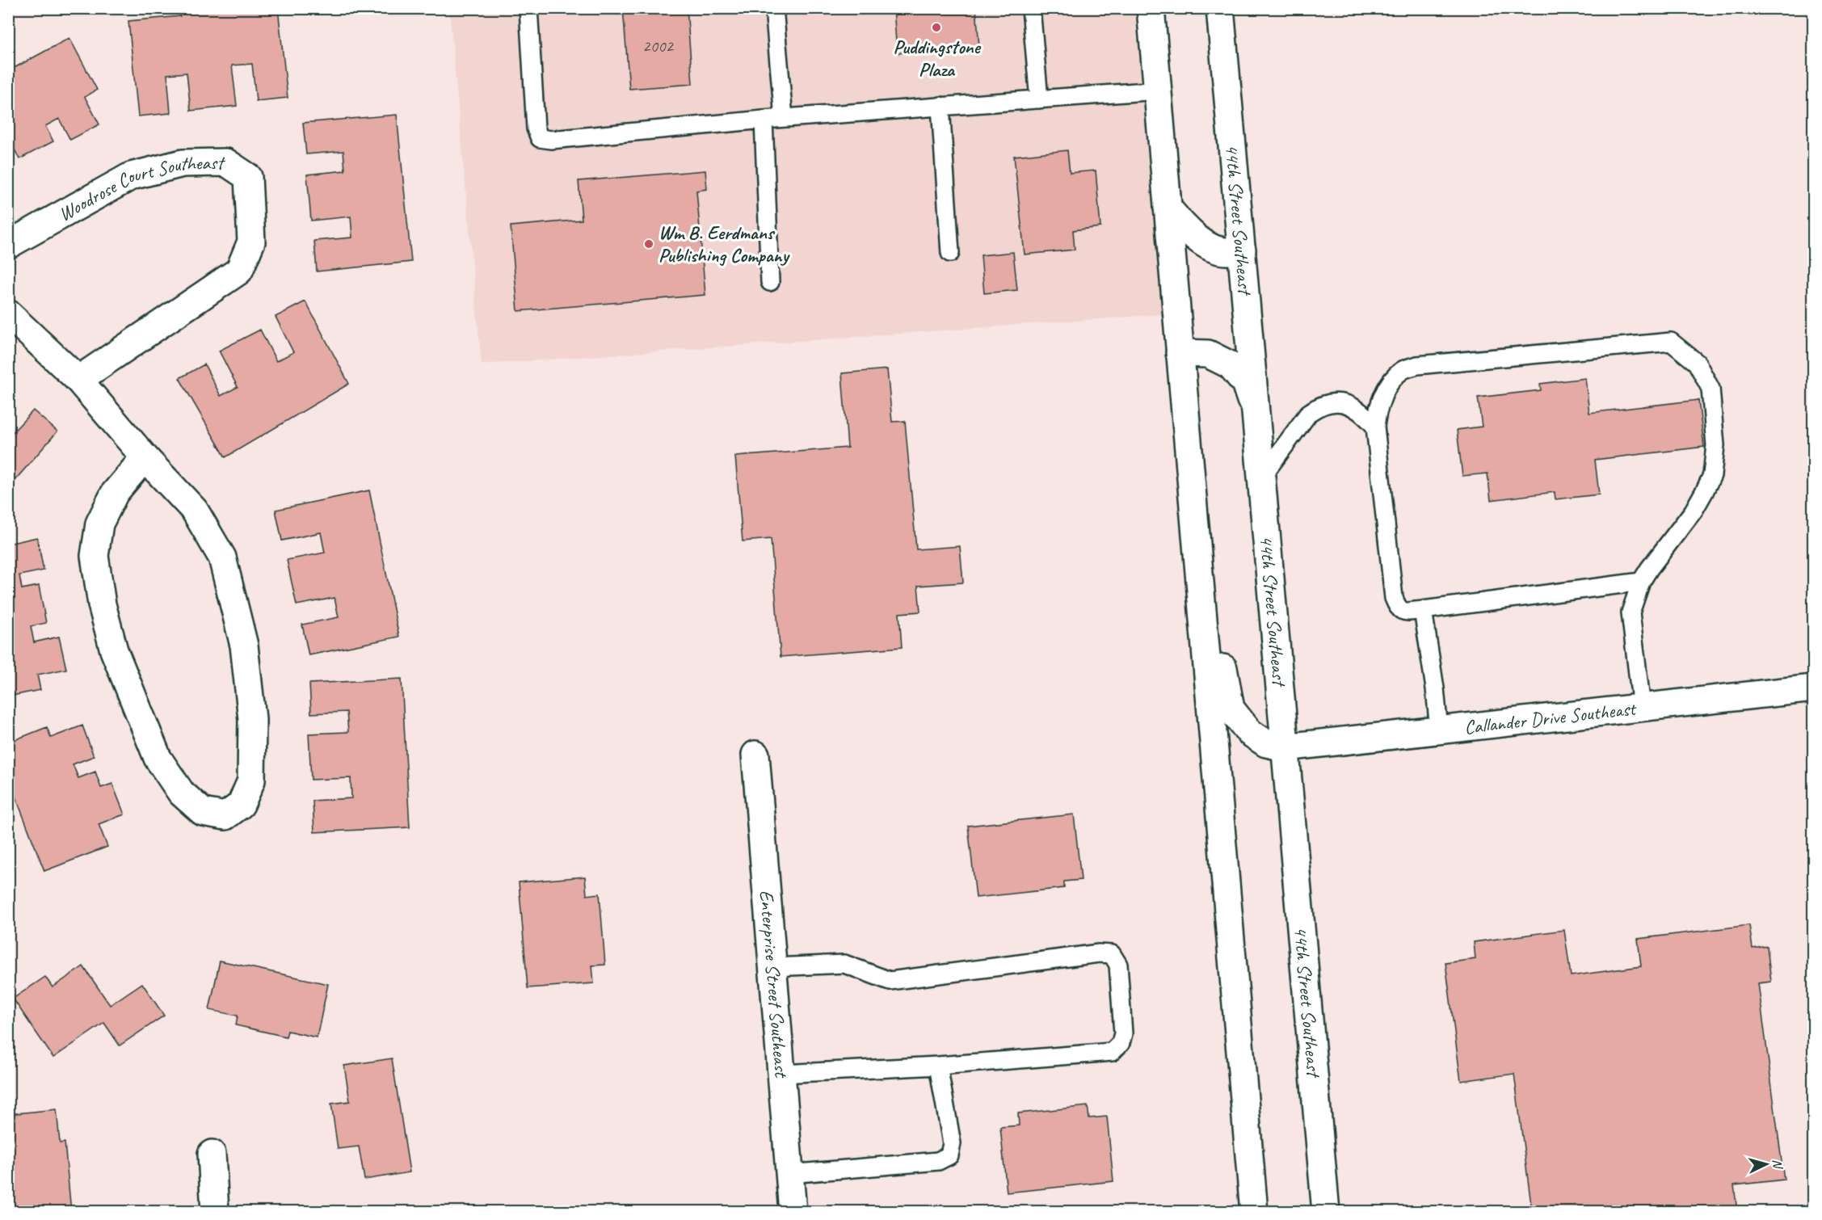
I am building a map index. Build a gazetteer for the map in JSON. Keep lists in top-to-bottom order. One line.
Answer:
{"streets":{"main road":["Woodrose Court Southeast","44th Street Southeast","Callander Drive Southeast","Enterprise Street Southeast"]},"crossings":[["44th Street Southeast","Callander Drive Southeast"]],"places":["Puddingstone Plaza","Wm B. Eerdmans Publishing Company"],"house_numbers":["2002"],"north":"right"}
